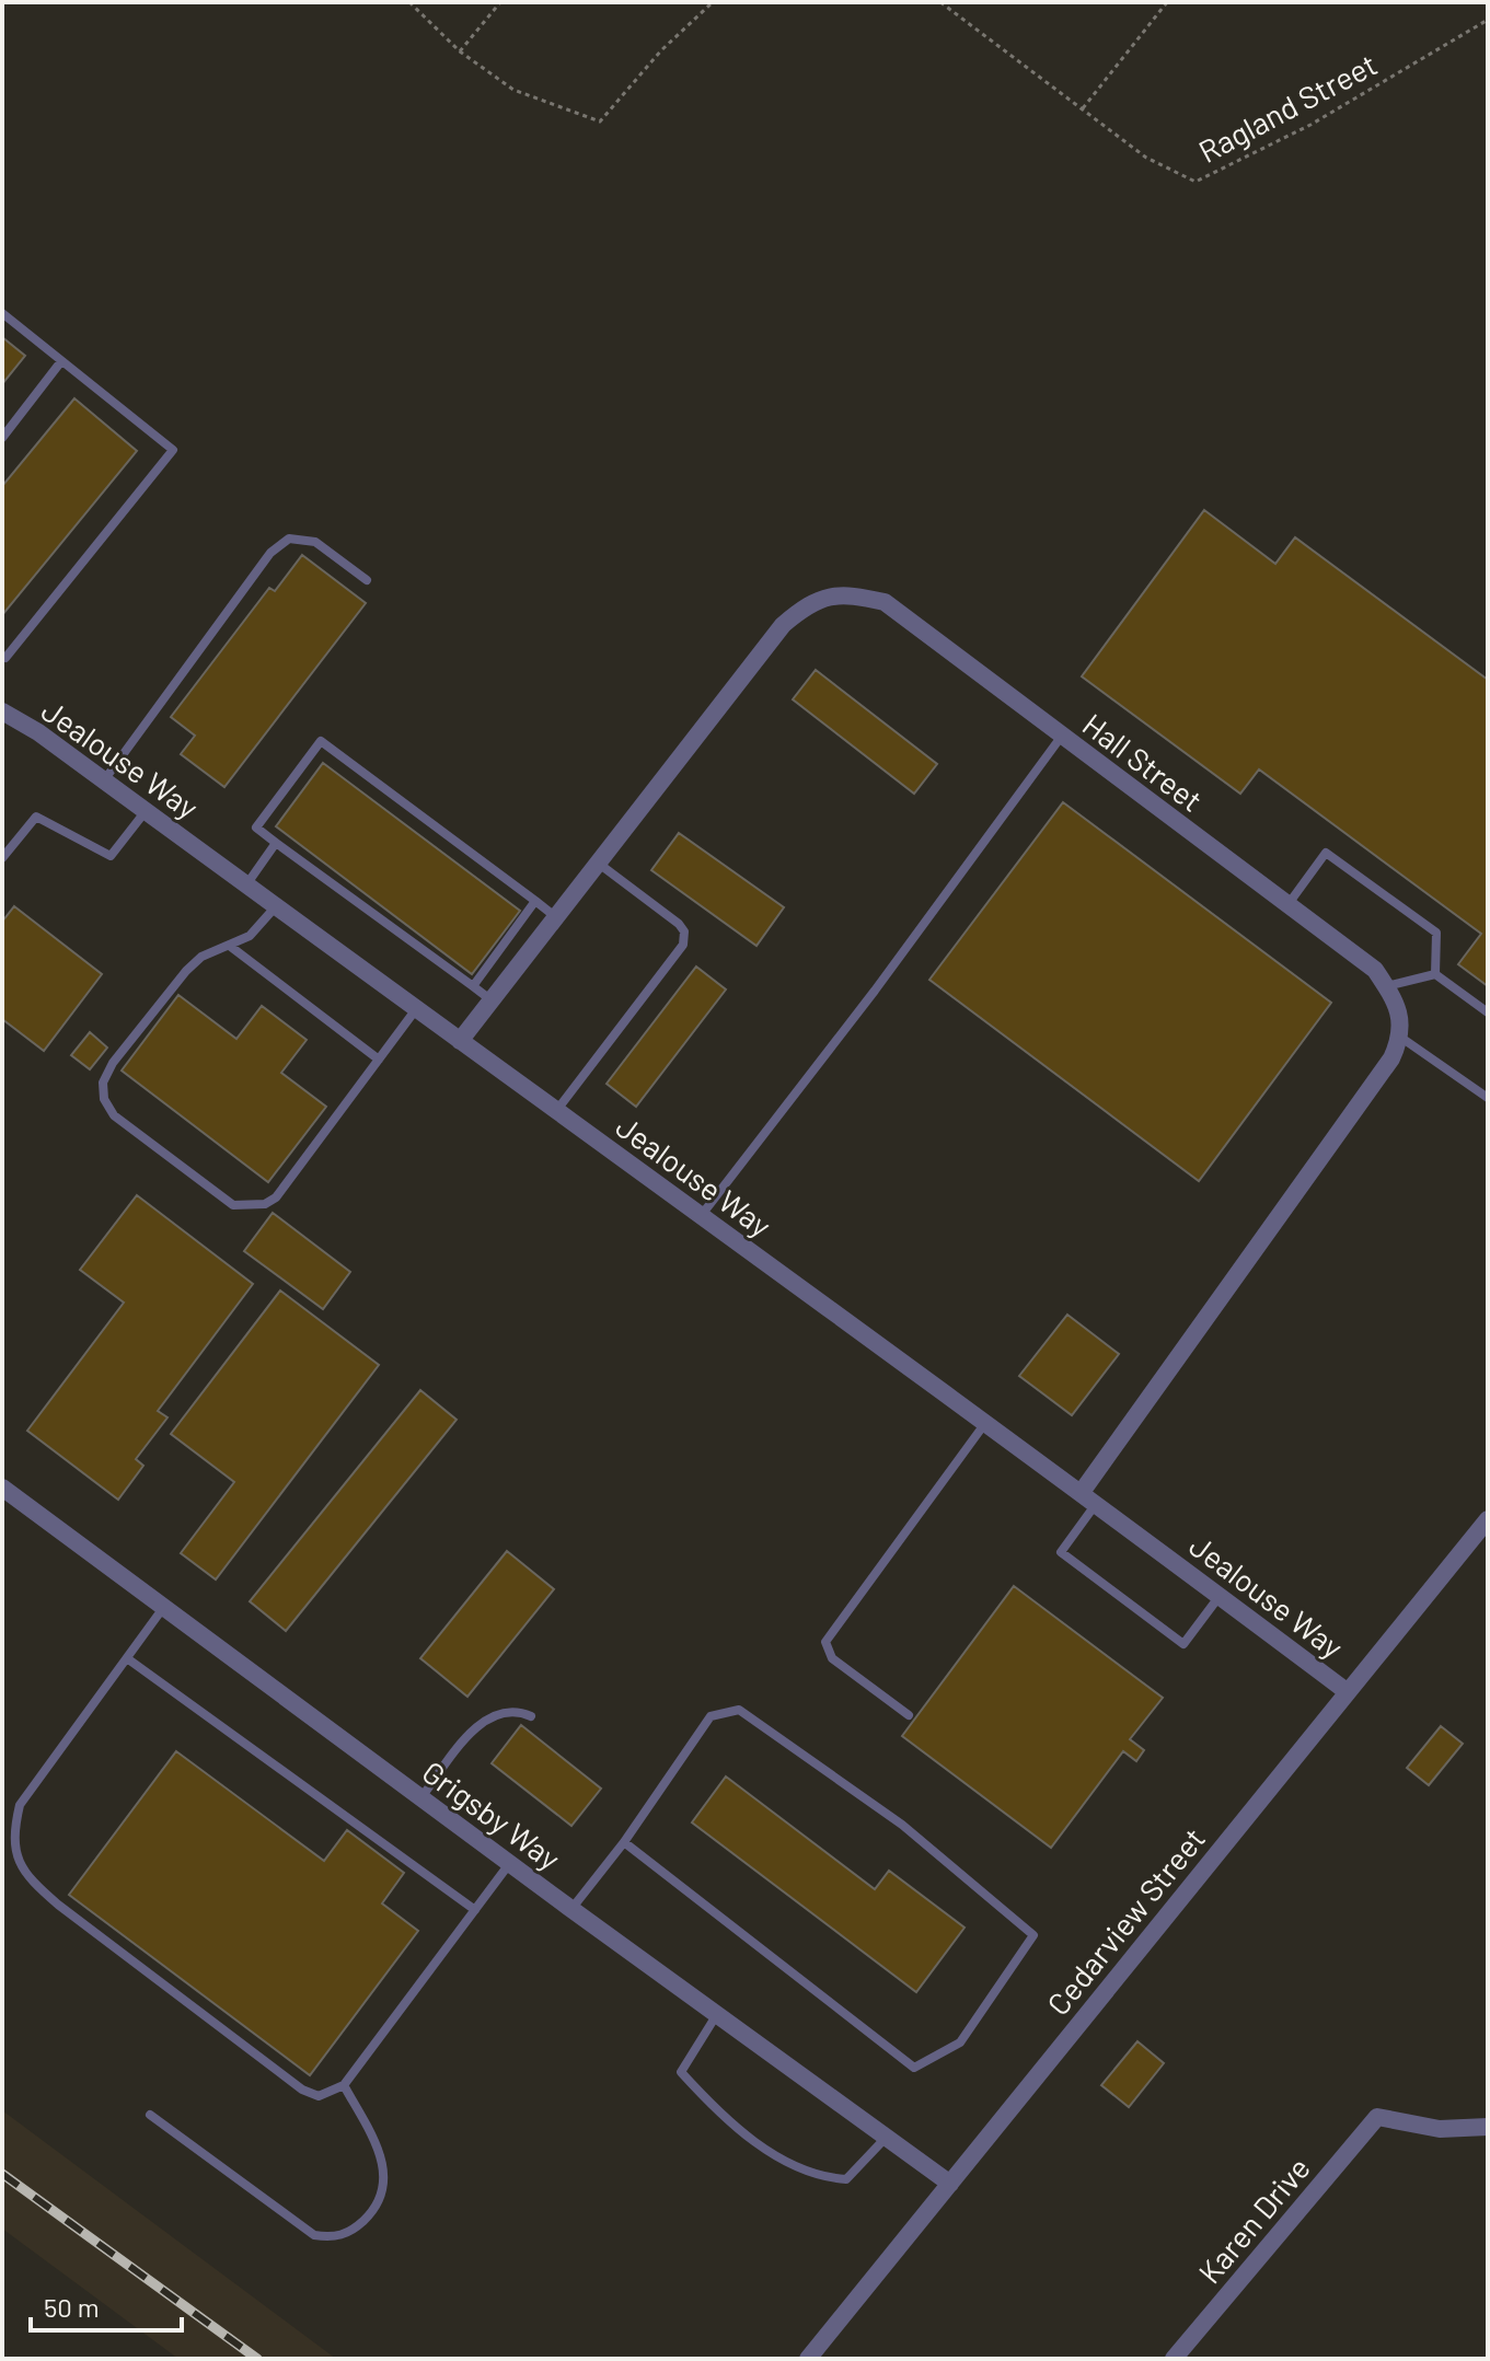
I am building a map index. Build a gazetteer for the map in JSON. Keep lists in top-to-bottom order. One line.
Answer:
{"streets":{"street":["Jealouse Way","Hall Street","Grigsby Way","Cedarview Street","Karen Drive"],"path":["Ragland Street"]},"crossings":[["Jealouse Way","Hall Street"],["Jealouse Way","Cedarview Street"],["Grigsby Way","Cedarview Street"]],"scale_bar":"50 m"}
